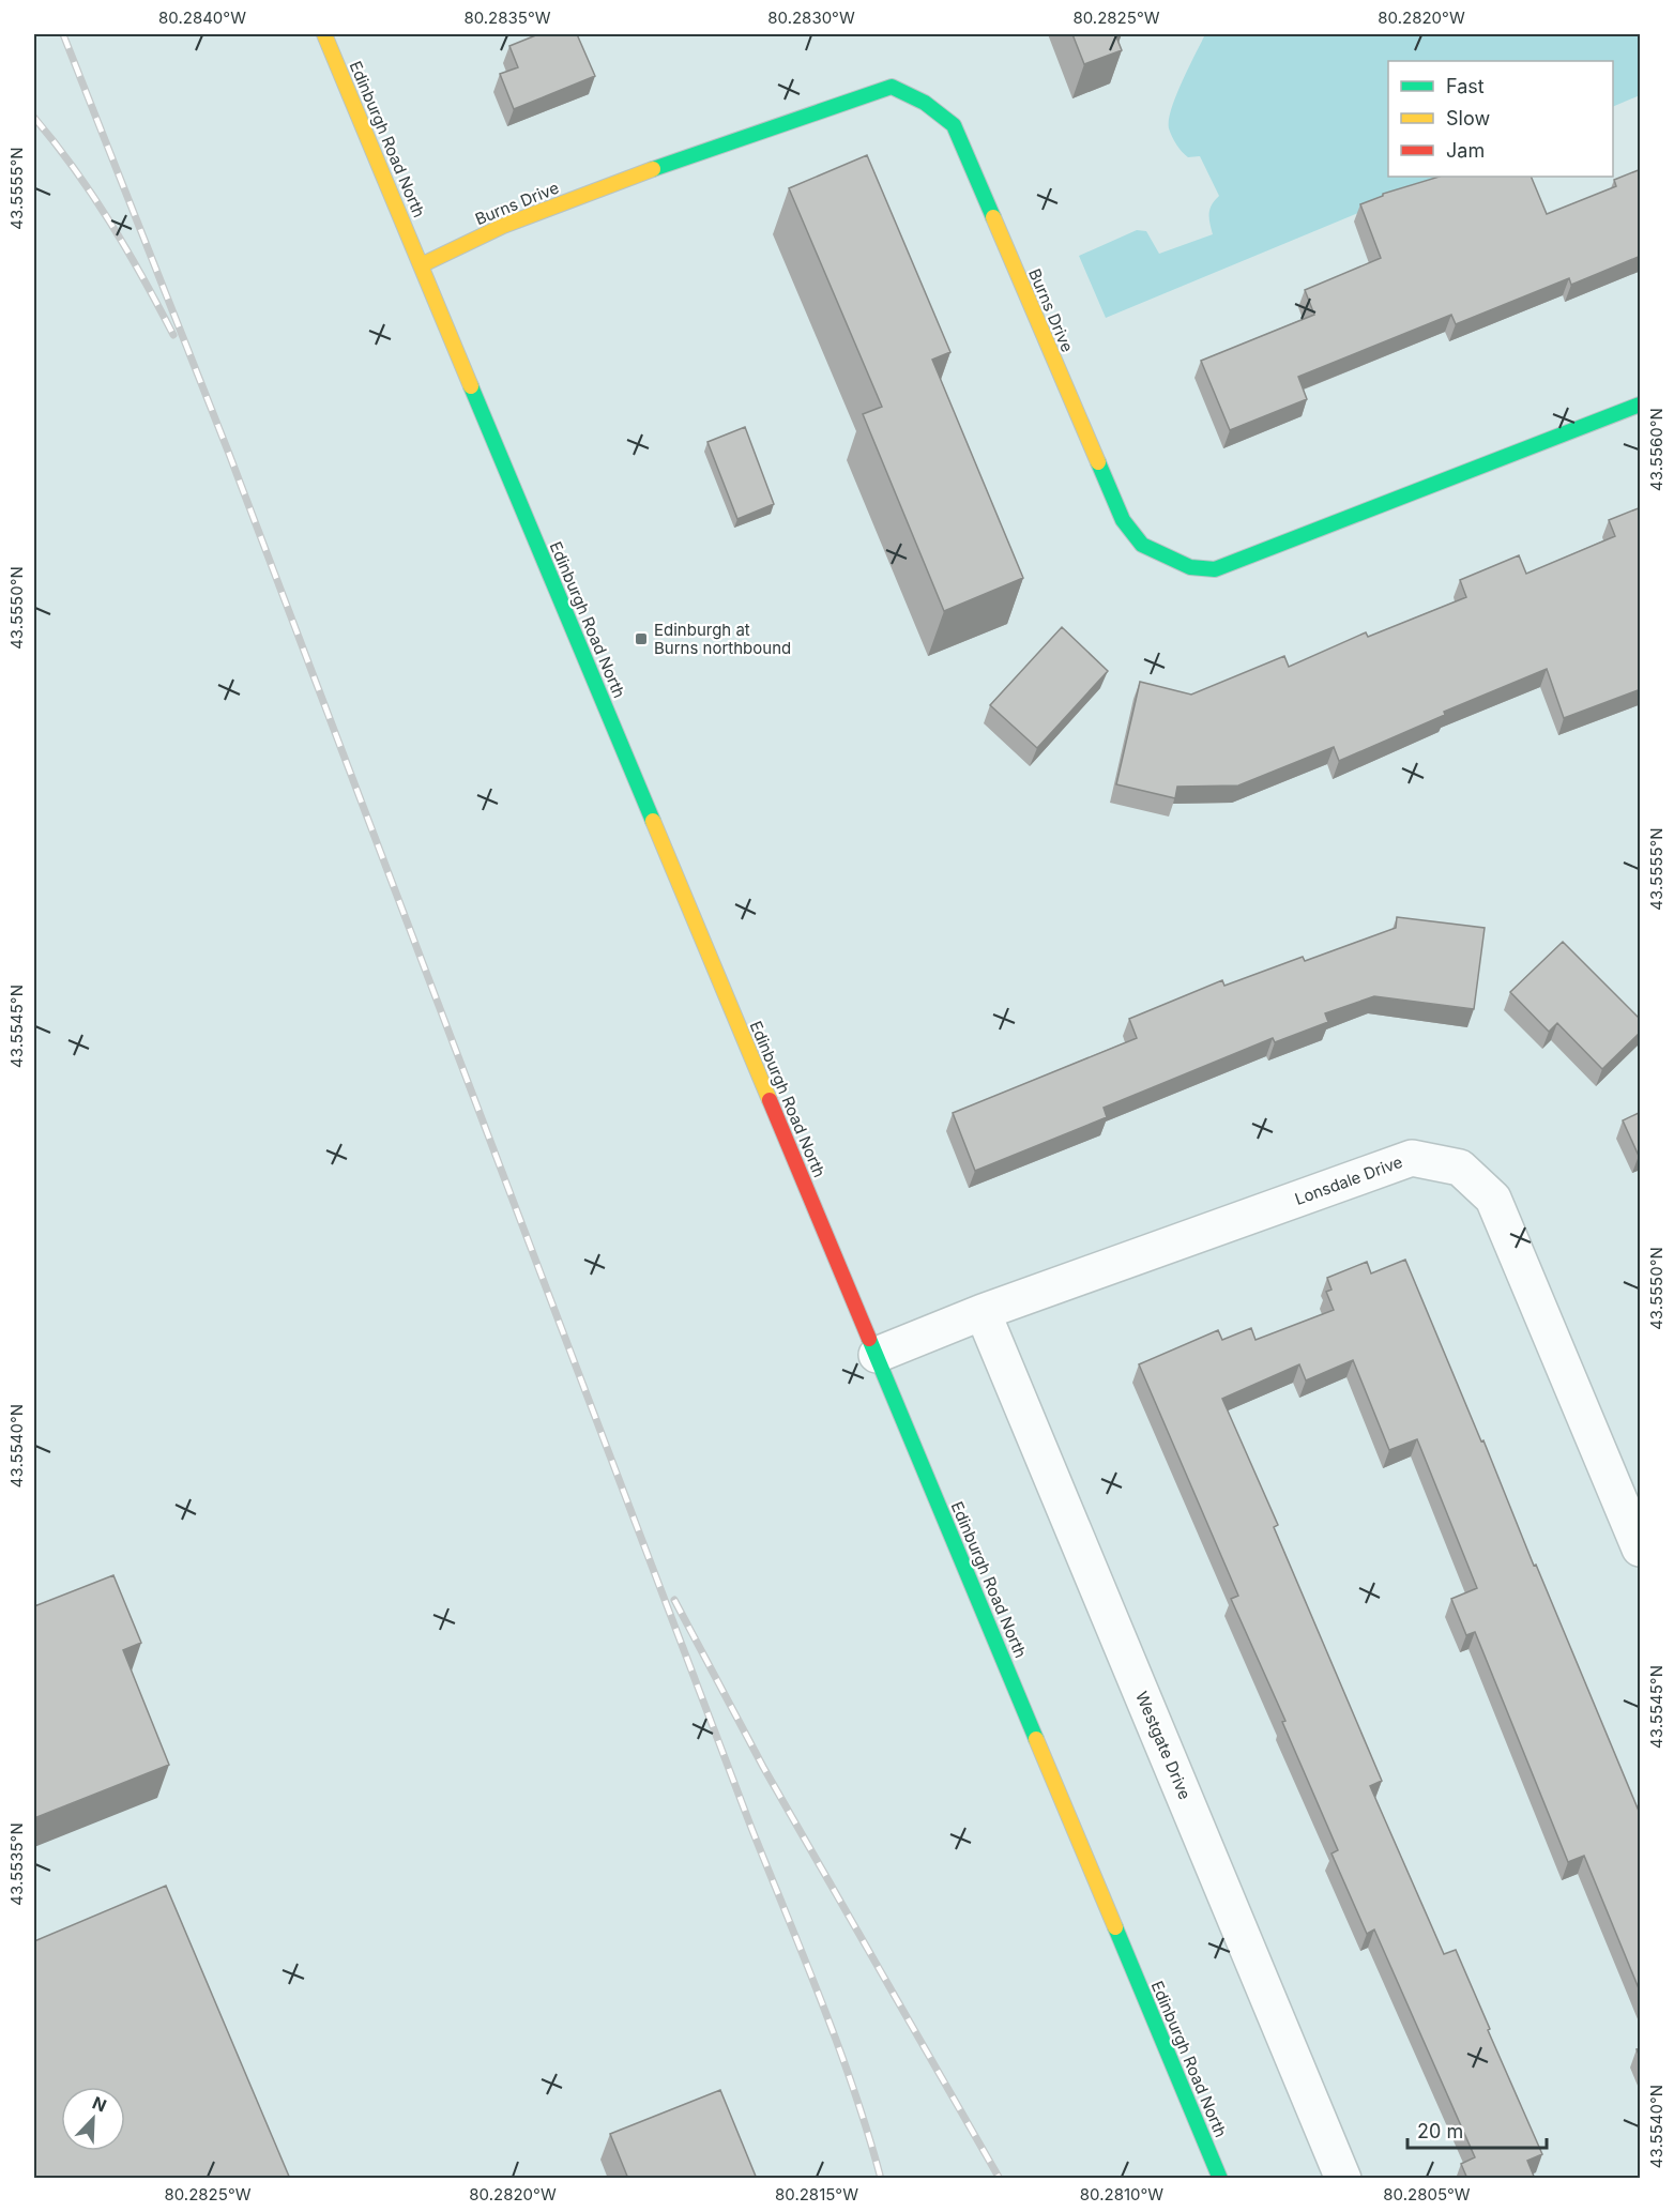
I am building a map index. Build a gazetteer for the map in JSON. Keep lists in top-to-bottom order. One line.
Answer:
{"streets":{"main road":["Edinburgh Road North","Burns Drive"],"street":["Lonsdale Drive","Westgate Drive"]},"crossings":[["Edinburgh Road North","Burns Drive"],["Edinburgh Road North","Lonsdale Drive"],["Lonsdale Drive","Westgate Drive"]],"places":{"transit":["Edinburgh at Burns northbound"]},"legend":["Fast","Slow","Jam"],"scale_bar":"20 m","north":"top right","coordinates":["80.2840°W","80.2835°W","80.2830°W","80.2825°W","80.2820°W","43.5555°N","43.5560°N","43.5550°N","43.5545°N","43.5540°N","43.5535°N","80.2815°W","80.2810°W","80.2805°W"]}
